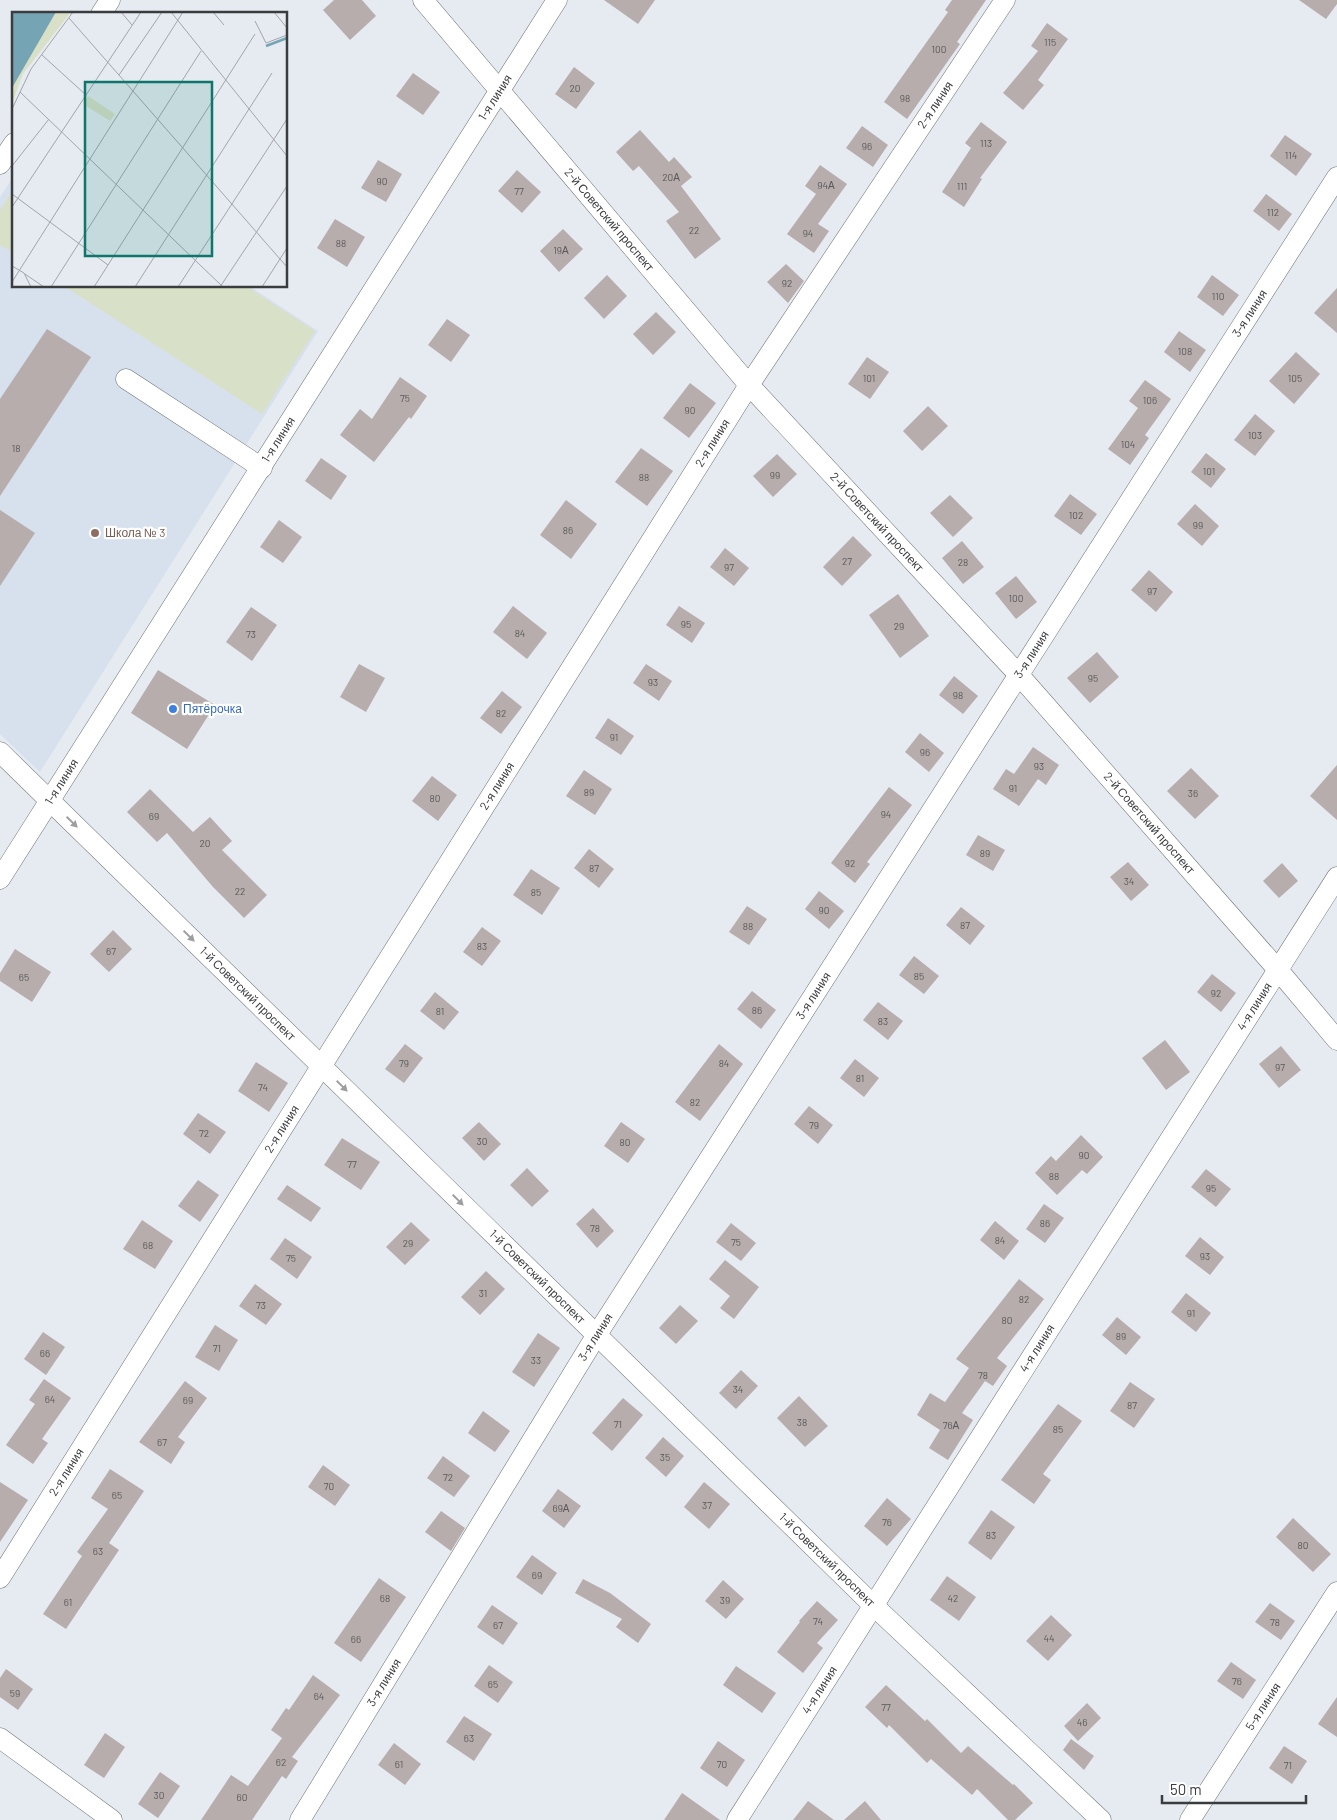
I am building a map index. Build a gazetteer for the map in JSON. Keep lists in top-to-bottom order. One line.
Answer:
{"streets":{"street":["1-я линия","2-я линия","2-й Советский проспект","3-я линия","1-й Советский проспект","4-я линия","5-я линия"]},"crossings":[["1-я линия","2-й Советский проспект"],["1-я линия","1-й Советский проспект"],["2-я линия","2-й Советский проспект"],["2-я линия","1-й Советский проспект"],["2-й Советский проспект","3-я линия"],["2-й Советский проспект","4-я линия"],["3-я линия","1-й Советский проспект"],["1-й Советский проспект","4-я линия"]],"one_way":["1-й Советский проспект"],"places":["Школа № 3","Пятёрочка"],"house_numbers":["115","100","20","98","113","96","114","20А","90","94А","111","77","112","22","94","88","19А","92","110","108","101","105","75","106","90","103","104","18","101","99","88","102","99","86","27","28","97","97","100","95","29","84","73","95","93","98","82","91","96","93","91","89","36","80","94","69","20","89","92","87","34","22","85","90","87","88","83","67","85","65","92","86","81","83","79","84","97","81","74","82","79","72","30","80","90","77","88","95","86","78","84","75","29","68","93","75","31","82","73","91","80","89","71","66","33","78","34","64","69","87","38","71","76А","85","67","35","72","70","65","37","69А","76","83","80","63","69","68","42","39","61","74","78","67","44","66","76","65","59","64","77","46","63","62","61","70","71","30","60"],"scale_bar":"50 m"}
